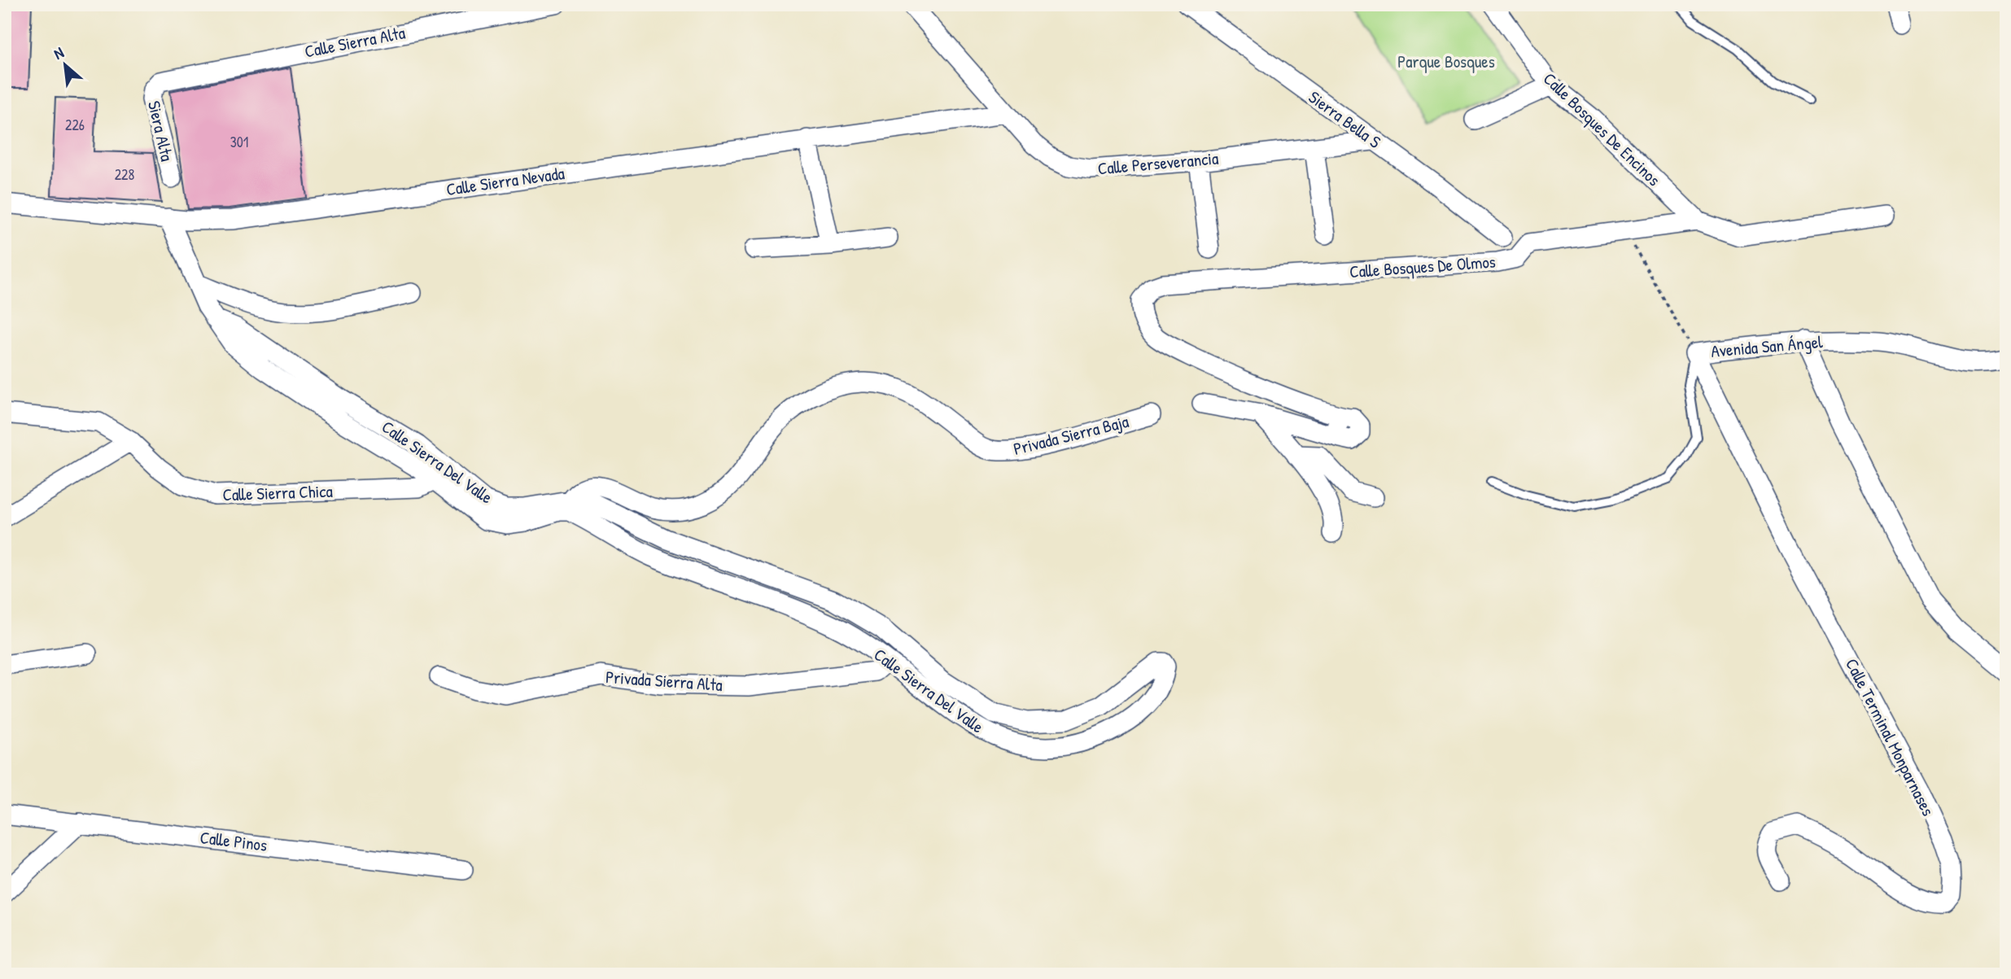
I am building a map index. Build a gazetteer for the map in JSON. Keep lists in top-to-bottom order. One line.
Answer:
{"streets":{"street":["Calle Sierra Alta","Sierra Bella S","Calle Bosques De Encinos","Siera Alta","Calle Perseverancia","Calle Sierra Nevada","Calle Bosques De Olmos","Avenida San Ángel","Privada Sierra Baja","Calle Sierra Del Valle","Calle Sierra Chica","Privada Sierra Alta","Calle Terminal Monparnases","Calle Pinos"]},"crossings":[["Calle Sierra Alta","Siera Alta"],["Sierra Bella S","Calle Perseverancia"],["Calle Bosques De Encinos","Calle Bosques De Olmos"],["Calle Perseverancia","Calle Sierra Nevada"],["Calle Sierra Nevada","Calle Sierra Del Valle"],["Avenida San Ángel","Calle Terminal Monparnases"],["Privada Sierra Baja","Calle Sierra Del Valle"],["Calle Sierra Del Valle","Calle Sierra Chica"],["Calle Sierra Del Valle","Privada Sierra Alta"]],"parks":["Parque Bosques"],"house_numbers":["226","301","228"],"north":"top left"}
